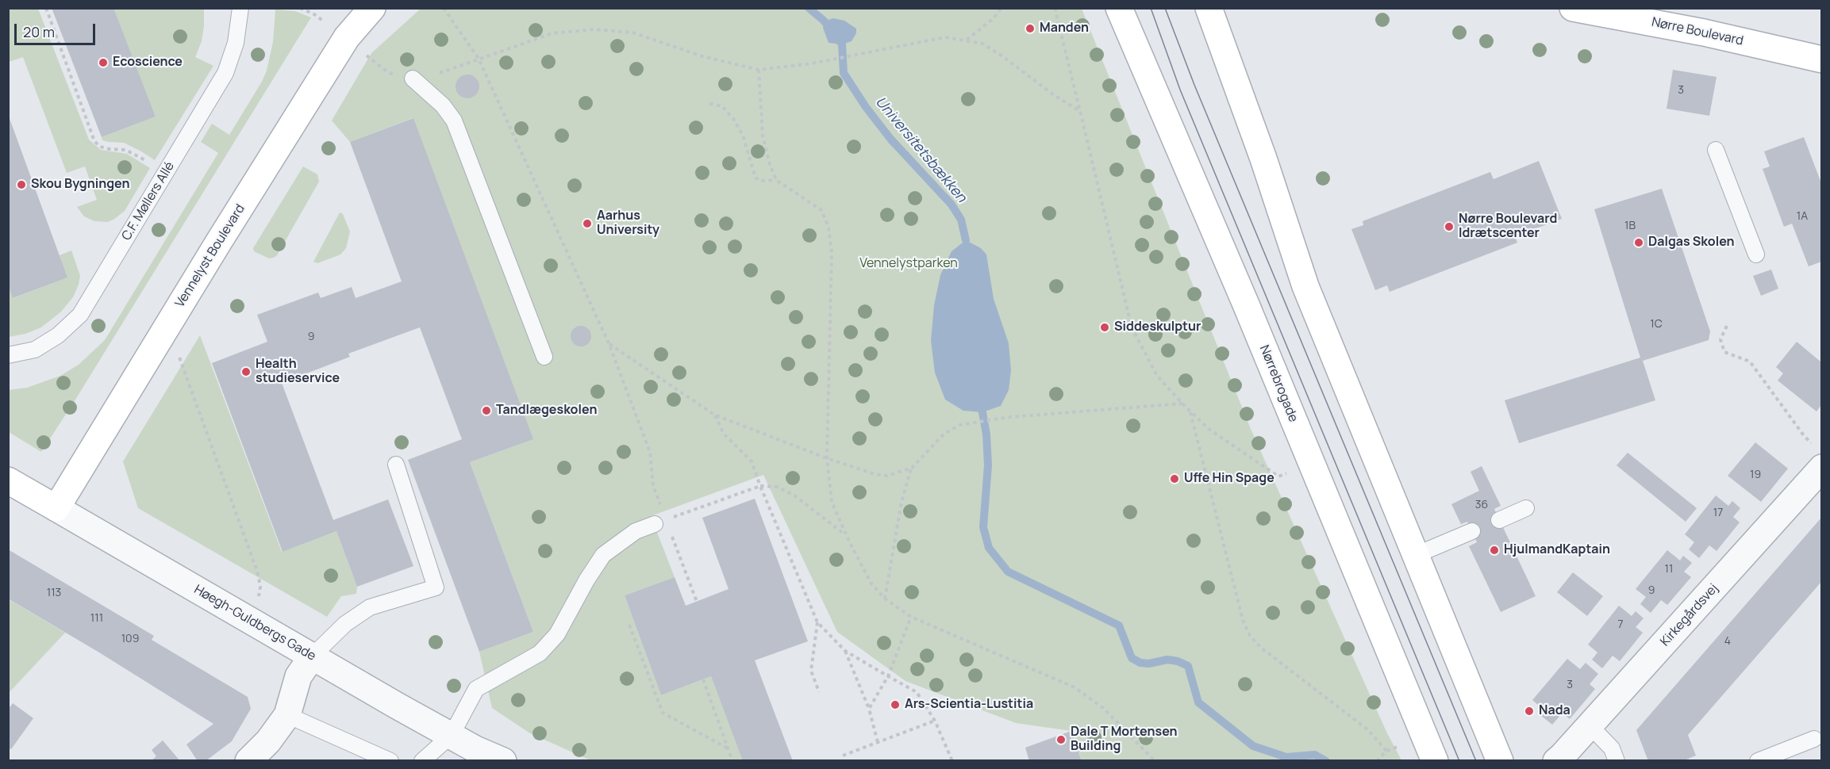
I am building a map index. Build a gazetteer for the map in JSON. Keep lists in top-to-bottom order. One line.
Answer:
{"streets":{"main road":["Nørre Boulevard","Vennelyst Boulevard","Nørrebrogade","Høegh-Guldbergs Gade"],"street":["Kirkegårdsvej"],"lane":["C.F. Møllers Allé"]},"crossings":[["Vennelyst Boulevard","Høegh-Guldbergs Gade"]],"water":["Universitetsbækken"],"parks":["Vennelystparken"],"places":["Manden","Ecoscience","Skou Bygningen","Aarhus University","Nørre Boulevard Idrætscenter","Dalgas Skolen","Siddeskulptur","Health studieservice","Tandlægeskolen","Uffe Hin Spage","HjulmandKaptain","Ars-Scientia-Lustitia","Nada","Dale T Mortensen Building"],"house_numbers":["3","1A","1B","1C","9","19","36","17","11","9","113","111","7","109","4","3"],"scale_bar":"20 m"}
